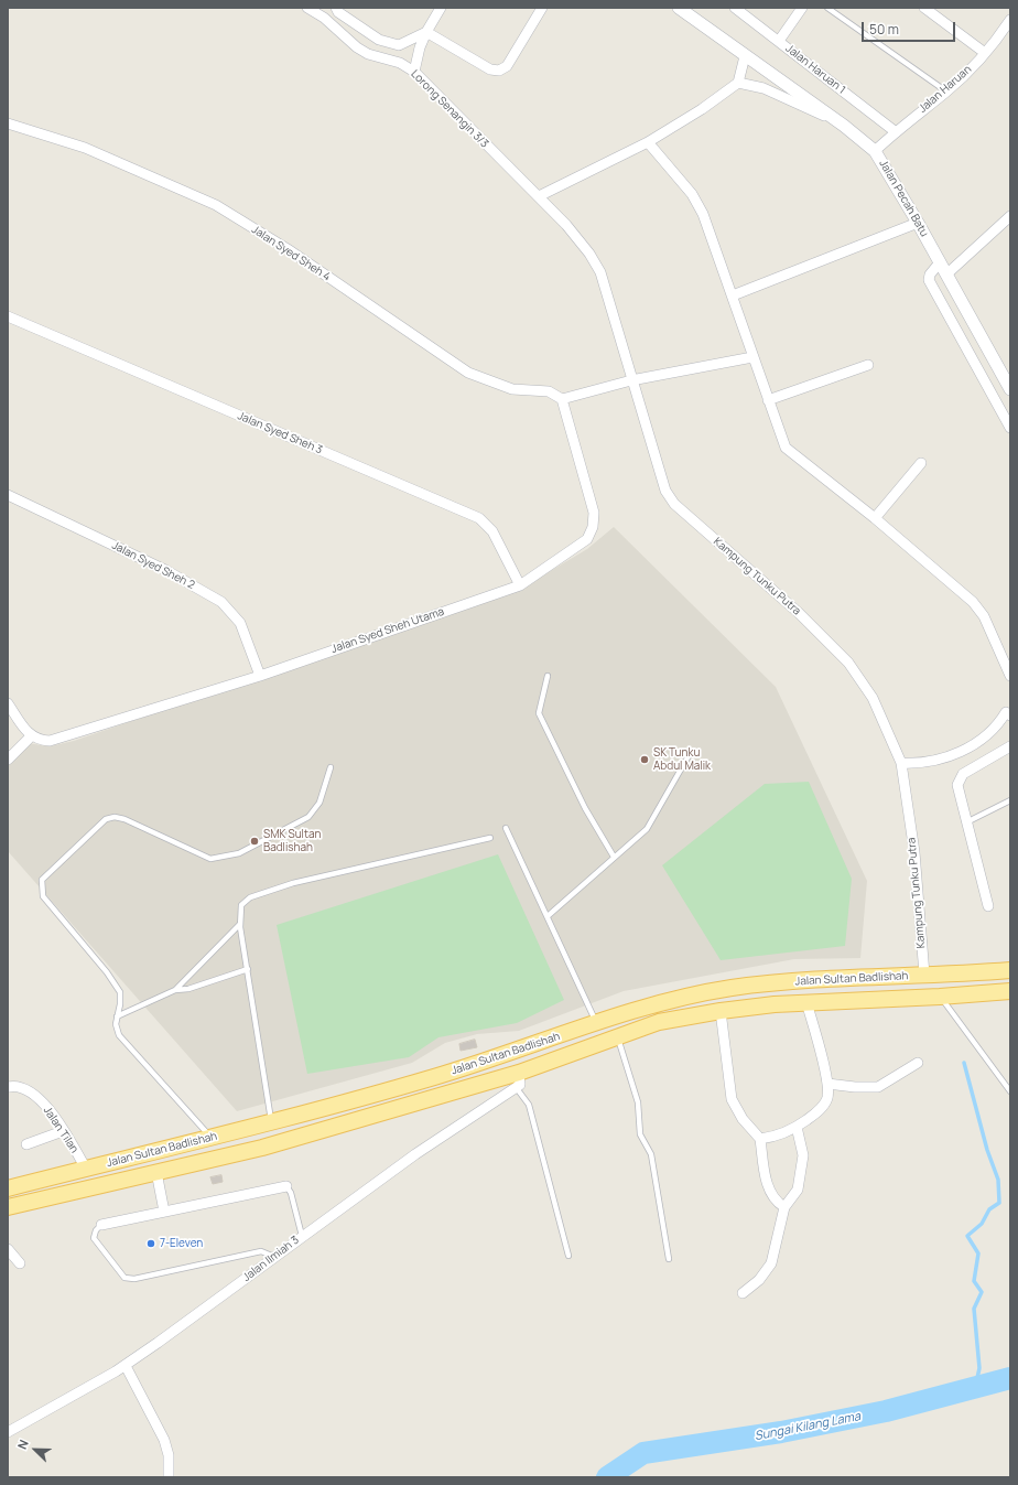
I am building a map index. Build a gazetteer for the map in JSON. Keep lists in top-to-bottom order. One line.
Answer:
{"streets":{"main road":["Jalan Sultan Badlishah"],"street":["Jalan Haruan 1","Jalan Haruan","Lorong Senangin 3/3","Jalan Pecah Batu","Jalan Syed Sheh 4","Jalan Syed Sheh 3","Jalan Syed Sheh 2","Kampung Tunku Putra","Jalan Syed Sheh Utama","Jalan Tilan","Jalan Ilmiah 3"]},"crossings":[["Jalan Haruan 1","Jalan Haruan"],["Jalan Haruan","Jalan Pecah Batu"],["Lorong Senangin 3/3","Kampung Tunku Putra"],["Jalan Syed Sheh 4","Jalan Syed Sheh Utama"],["Jalan Syed Sheh 3","Jalan Syed Sheh Utama"],["Jalan Syed Sheh 2","Jalan Syed Sheh Utama"],["Kampung Tunku Putra","Jalan Sultan Badlishah"],["Jalan Sultan Badlishah","Jalan Tilan"],["Jalan Sultan Badlishah","Jalan Ilmiah 3"]],"water":["Sungai Kilang Lama"],"places":["SK Tunku Abdul Malik","SMK Sultan Badlishah","7-Eleven"],"scale_bar":"50 m","north":"top left"}
